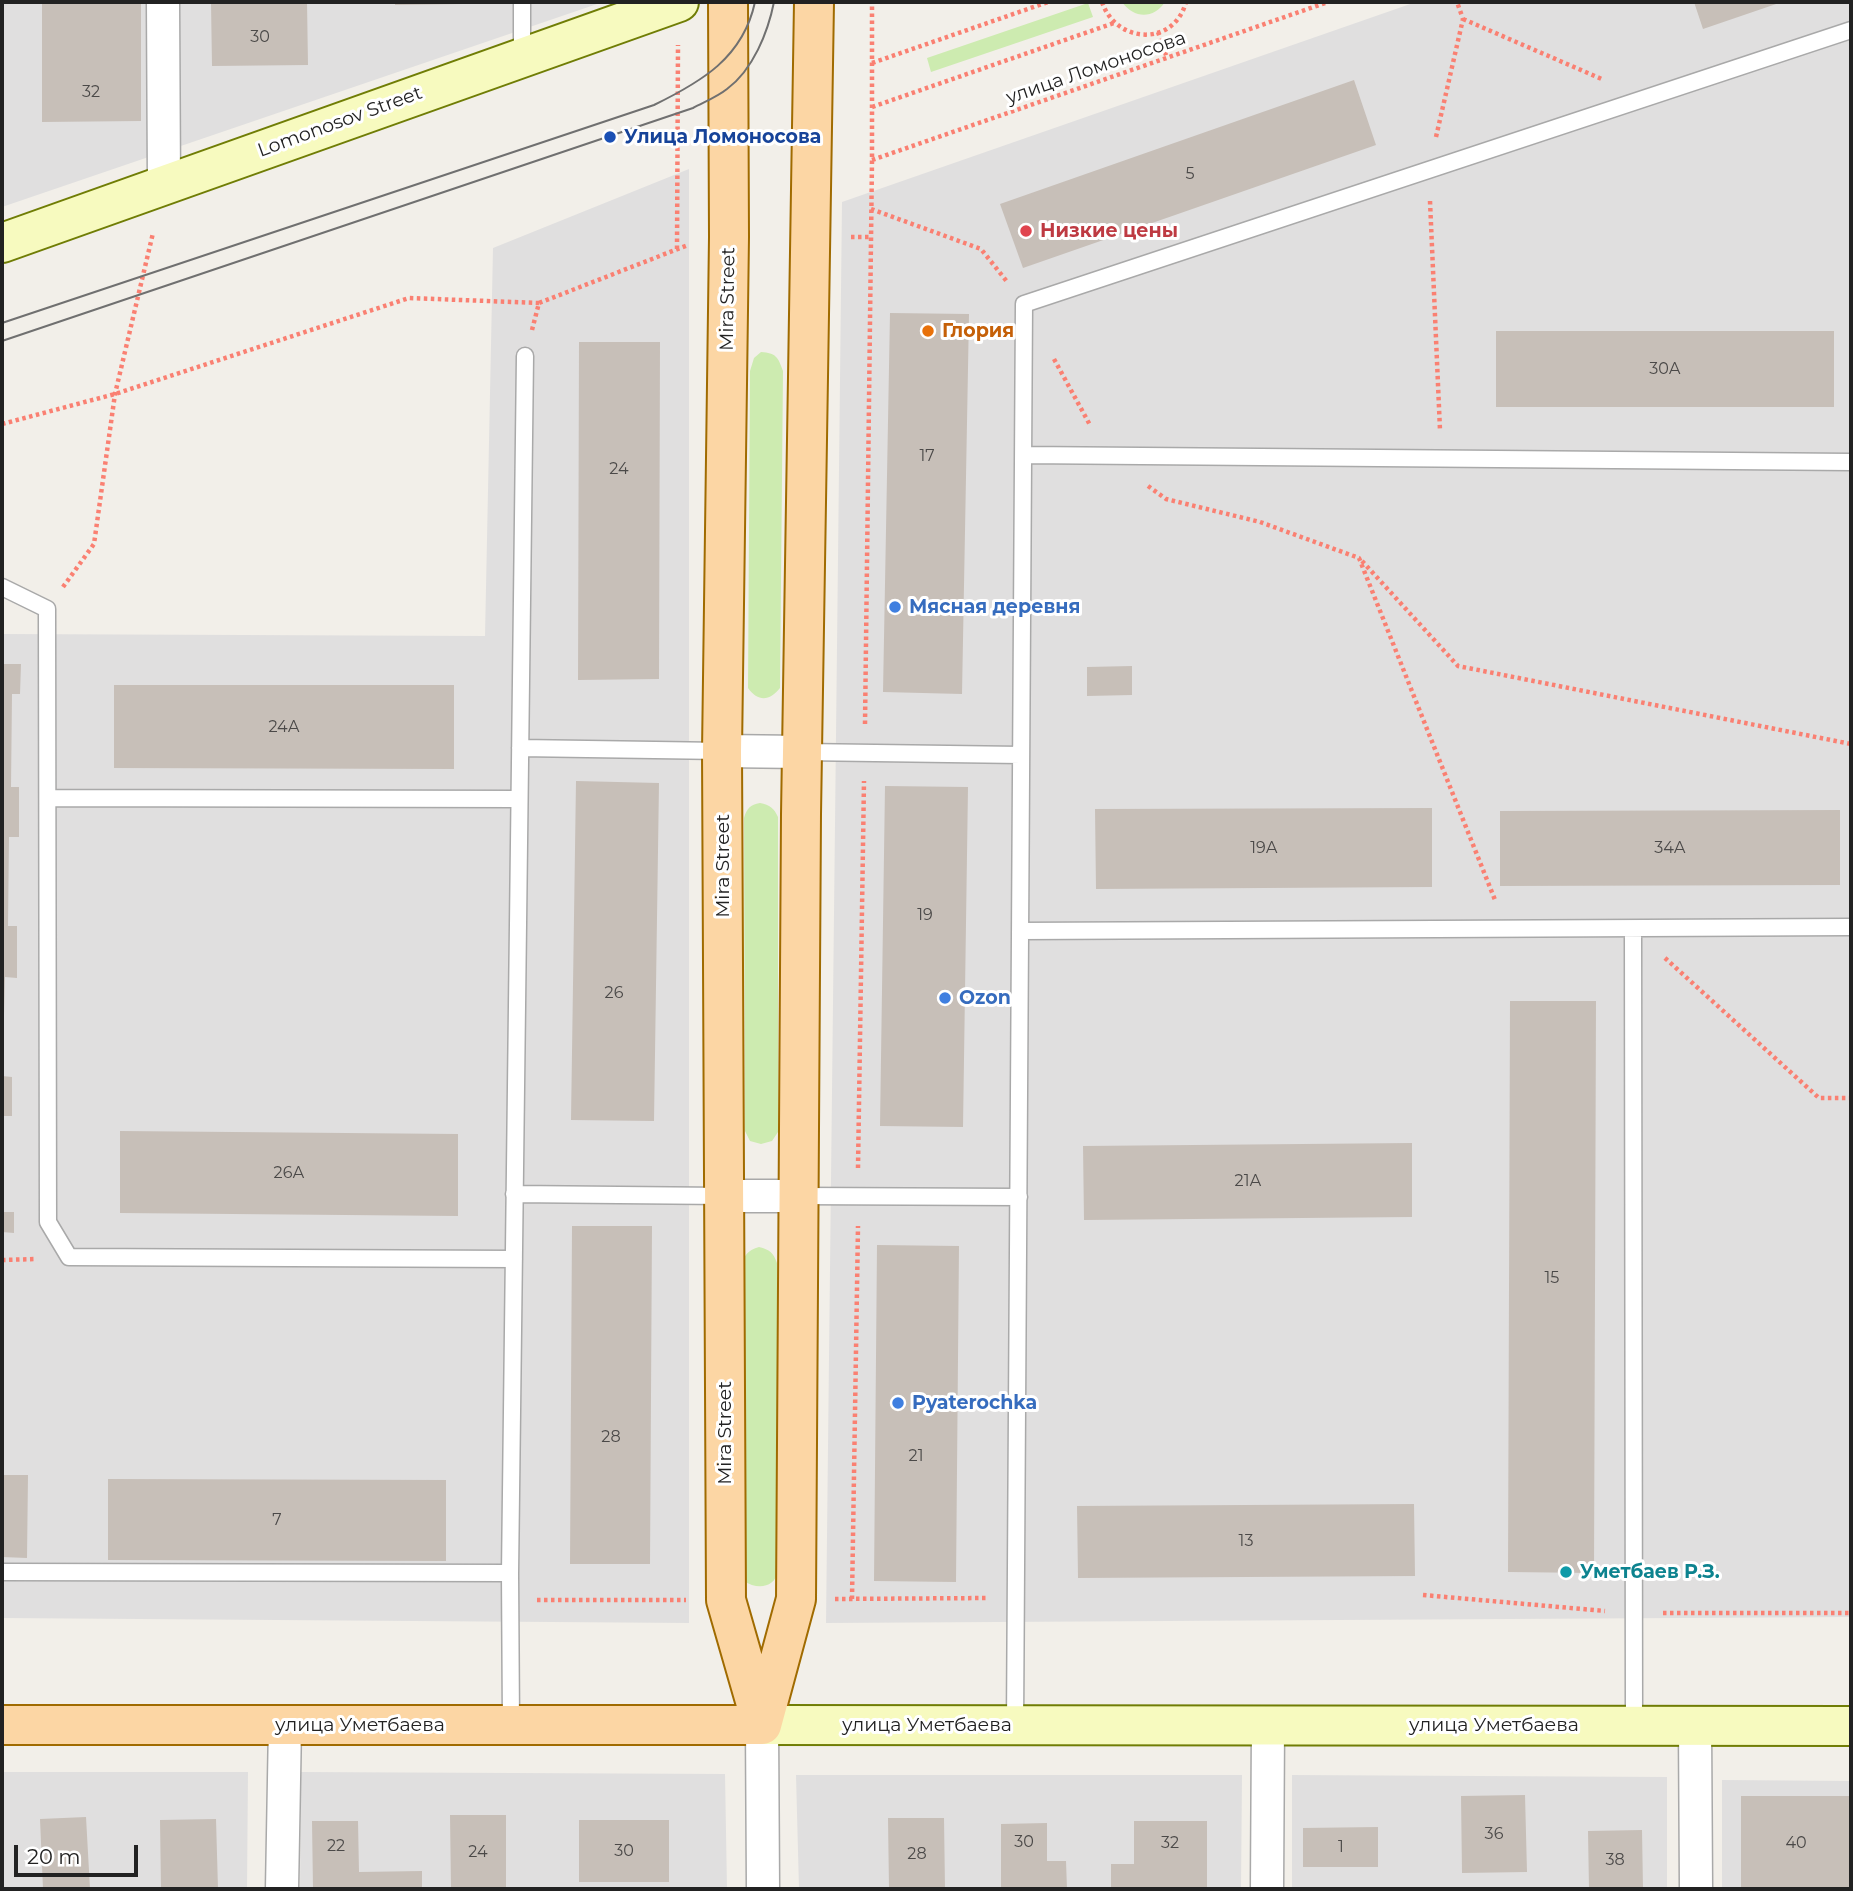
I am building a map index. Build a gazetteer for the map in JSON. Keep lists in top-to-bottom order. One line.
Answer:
{"streets":{"main road":["Mira Street","улица Уметбаева"],"street":["Lomonosov Street"],"path":["улица Ломоносова"]},"crossings":[["Mira Street","улица Уметбаева"]],"places":["Улица Ломоносова","Низкие цены","Глория","Мясная деревня","Ozon","Pyaterochka","Уметбаев Р.З."],"house_numbers":["30","32","5","30А","17","24","24А","19А","34А","19","26","26А","21А","15","28","21","7","13","36","30","32","40","22","1","30","24","28","38"],"scale_bar":"20 m"}
